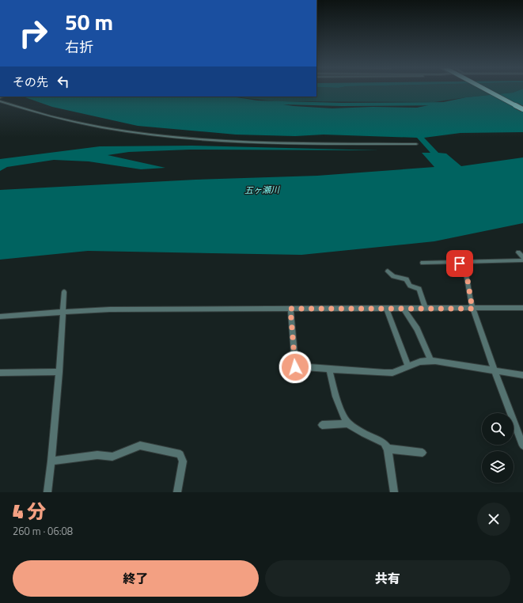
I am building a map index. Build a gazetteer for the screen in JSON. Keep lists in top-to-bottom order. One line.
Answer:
{"water":["五ヶ瀬川"],"page":{"turn":["50 m","右折"],"then":"その先","heading":["4 分","260 m · 06:08"],"buttons":["終了","共有"]}}
